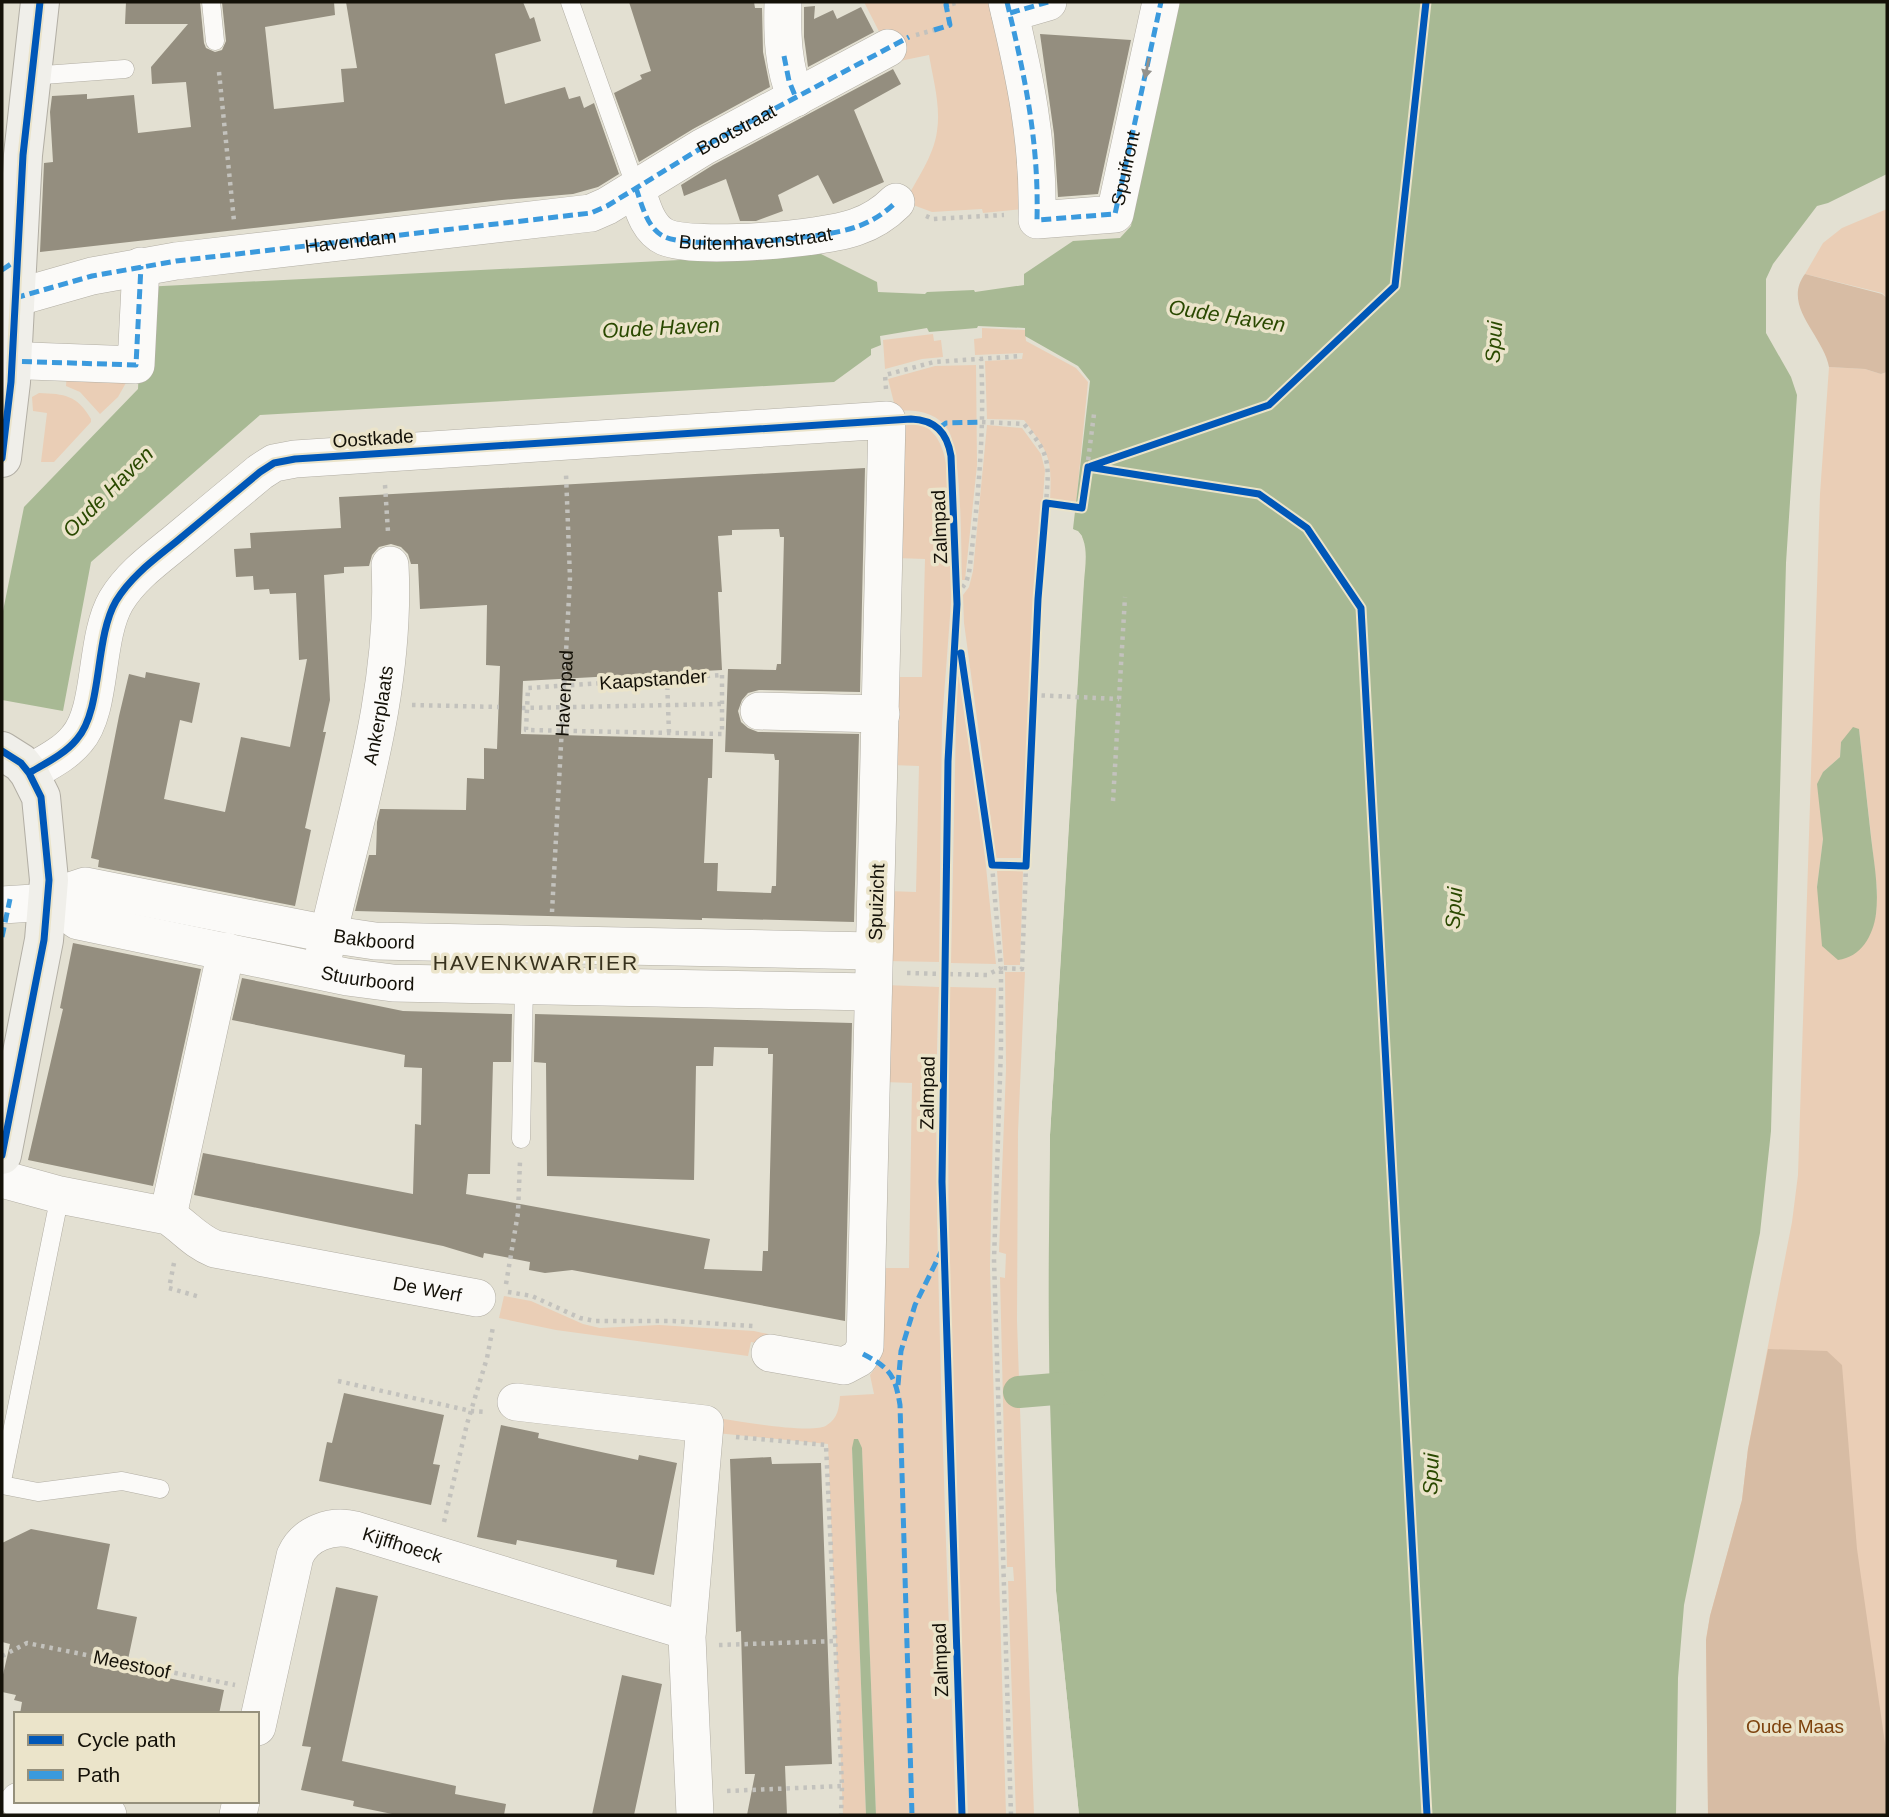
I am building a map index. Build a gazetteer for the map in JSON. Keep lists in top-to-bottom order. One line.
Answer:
{"streets":{"street":["Bootstraat","Spuifront","Buitenhavenstraat","Havendam","Oostkade","Ankerplaats","Spuizicht","Bakboord","Stuurboord","De Werf","Kijffhoeck"],"path":["Kaapstander","Havenpad","Meestoof"],"cycle path":["Zalmpad"]},"crossings":[["Bootstraat","Havendam"],["Buitenhavenstraat","Havendam"],["Oostkade","Havenpad"],["Oostkade","Spuizicht"],["Kaapstander","Havenpad"],["Havenpad","Bakboord"],["Ankerplaats","Bakboord"],["Ankerplaats","Stuurboord"],["Spuizicht","Bakboord"],["Spuizicht","Stuurboord"],["Bakboord","Stuurboord"],["Kijffhoeck","Meestoof"]],"districts":["HAVENKWARTIER"],"water":["Oude Haven","Spui"],"parks":["Oude Maas"],"legend":["Cycle path","Path"]}
